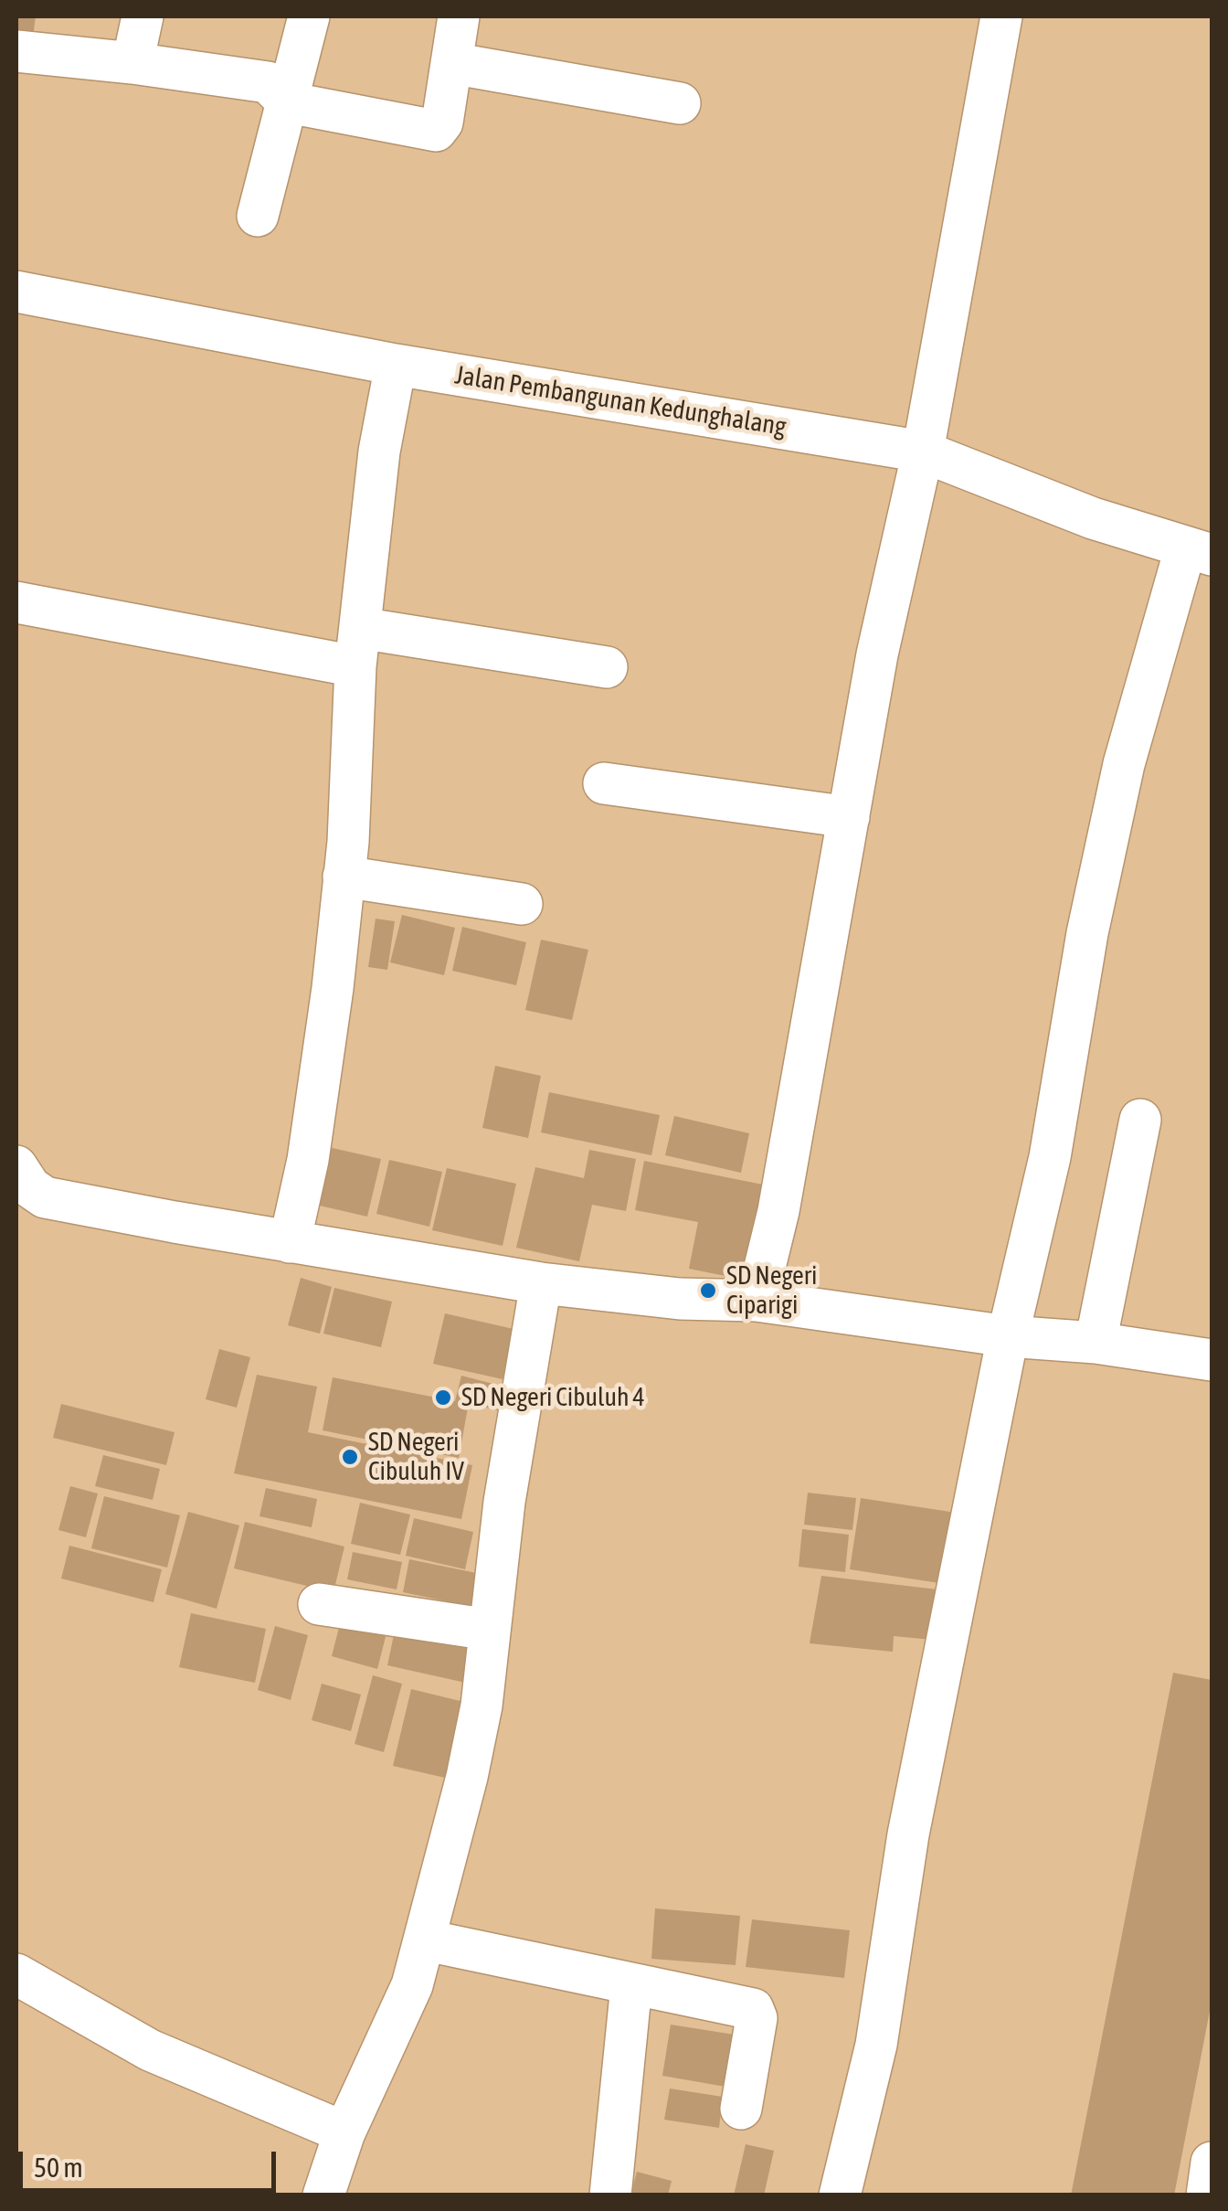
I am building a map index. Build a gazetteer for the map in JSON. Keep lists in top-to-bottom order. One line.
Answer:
{"streets":{"street":["Jalan Pembangunan Kedunghalang"]},"places":["SD Negeri Ciparigi","SD Negeri Cibuluh 4","SD Negeri Cibuluh IV"],"scale_bar":"50 m"}
